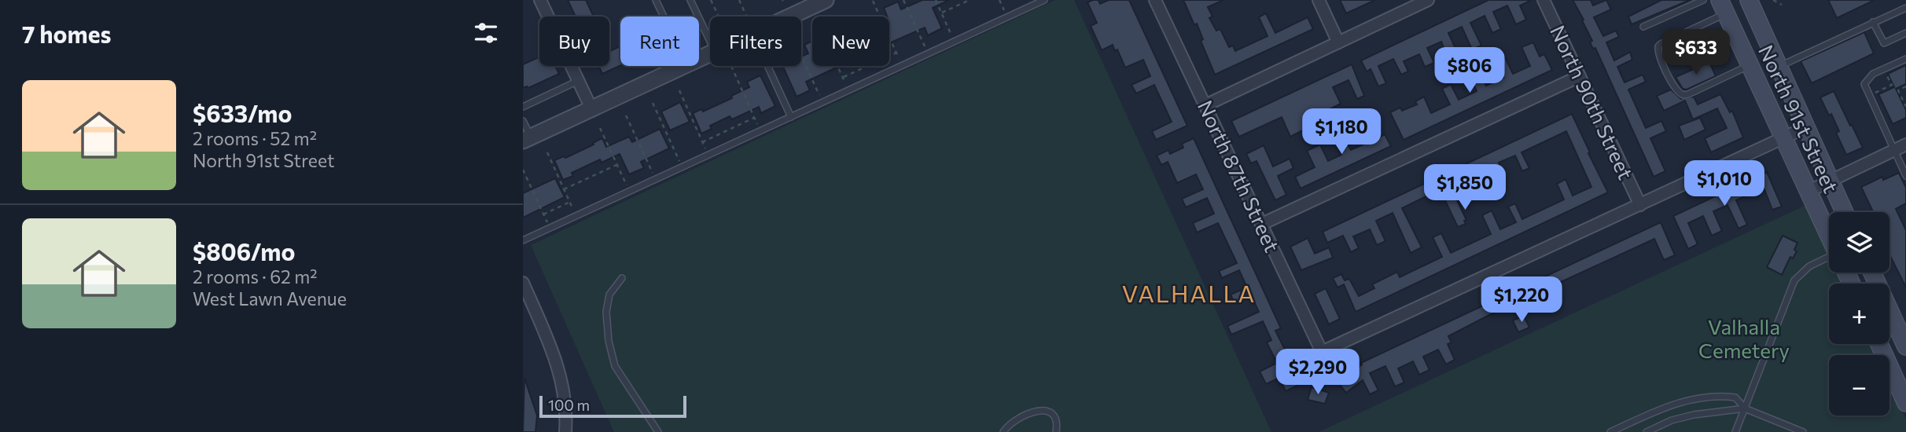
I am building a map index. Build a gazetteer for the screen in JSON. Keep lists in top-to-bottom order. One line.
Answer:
{"streets":{"main road":["North 91st Street"],"street":["North 90th Street","North 87th Street"]},"crossings":[["North 90th Street","North 87th Street"]],"districts":["VALHALLA"],"parks":["Valhalla Cemetery"],"scale_bar":"100 m","page":{"heading":"7 homes","chip":["Buy","Rent","Filters","New"],"price":["$633","$806","$1,180","$1,010","$1,850","$1,220","$2,290"],"list":[{"name":"$633/mo","note":"2 rooms · 52 m² · North 91st Street"},{"name":"$806/mo","note":"2 rooms · 62 m² · West Lawn Avenue"}],"map_buttons":["+","−"],"scale":"100 m"}}
